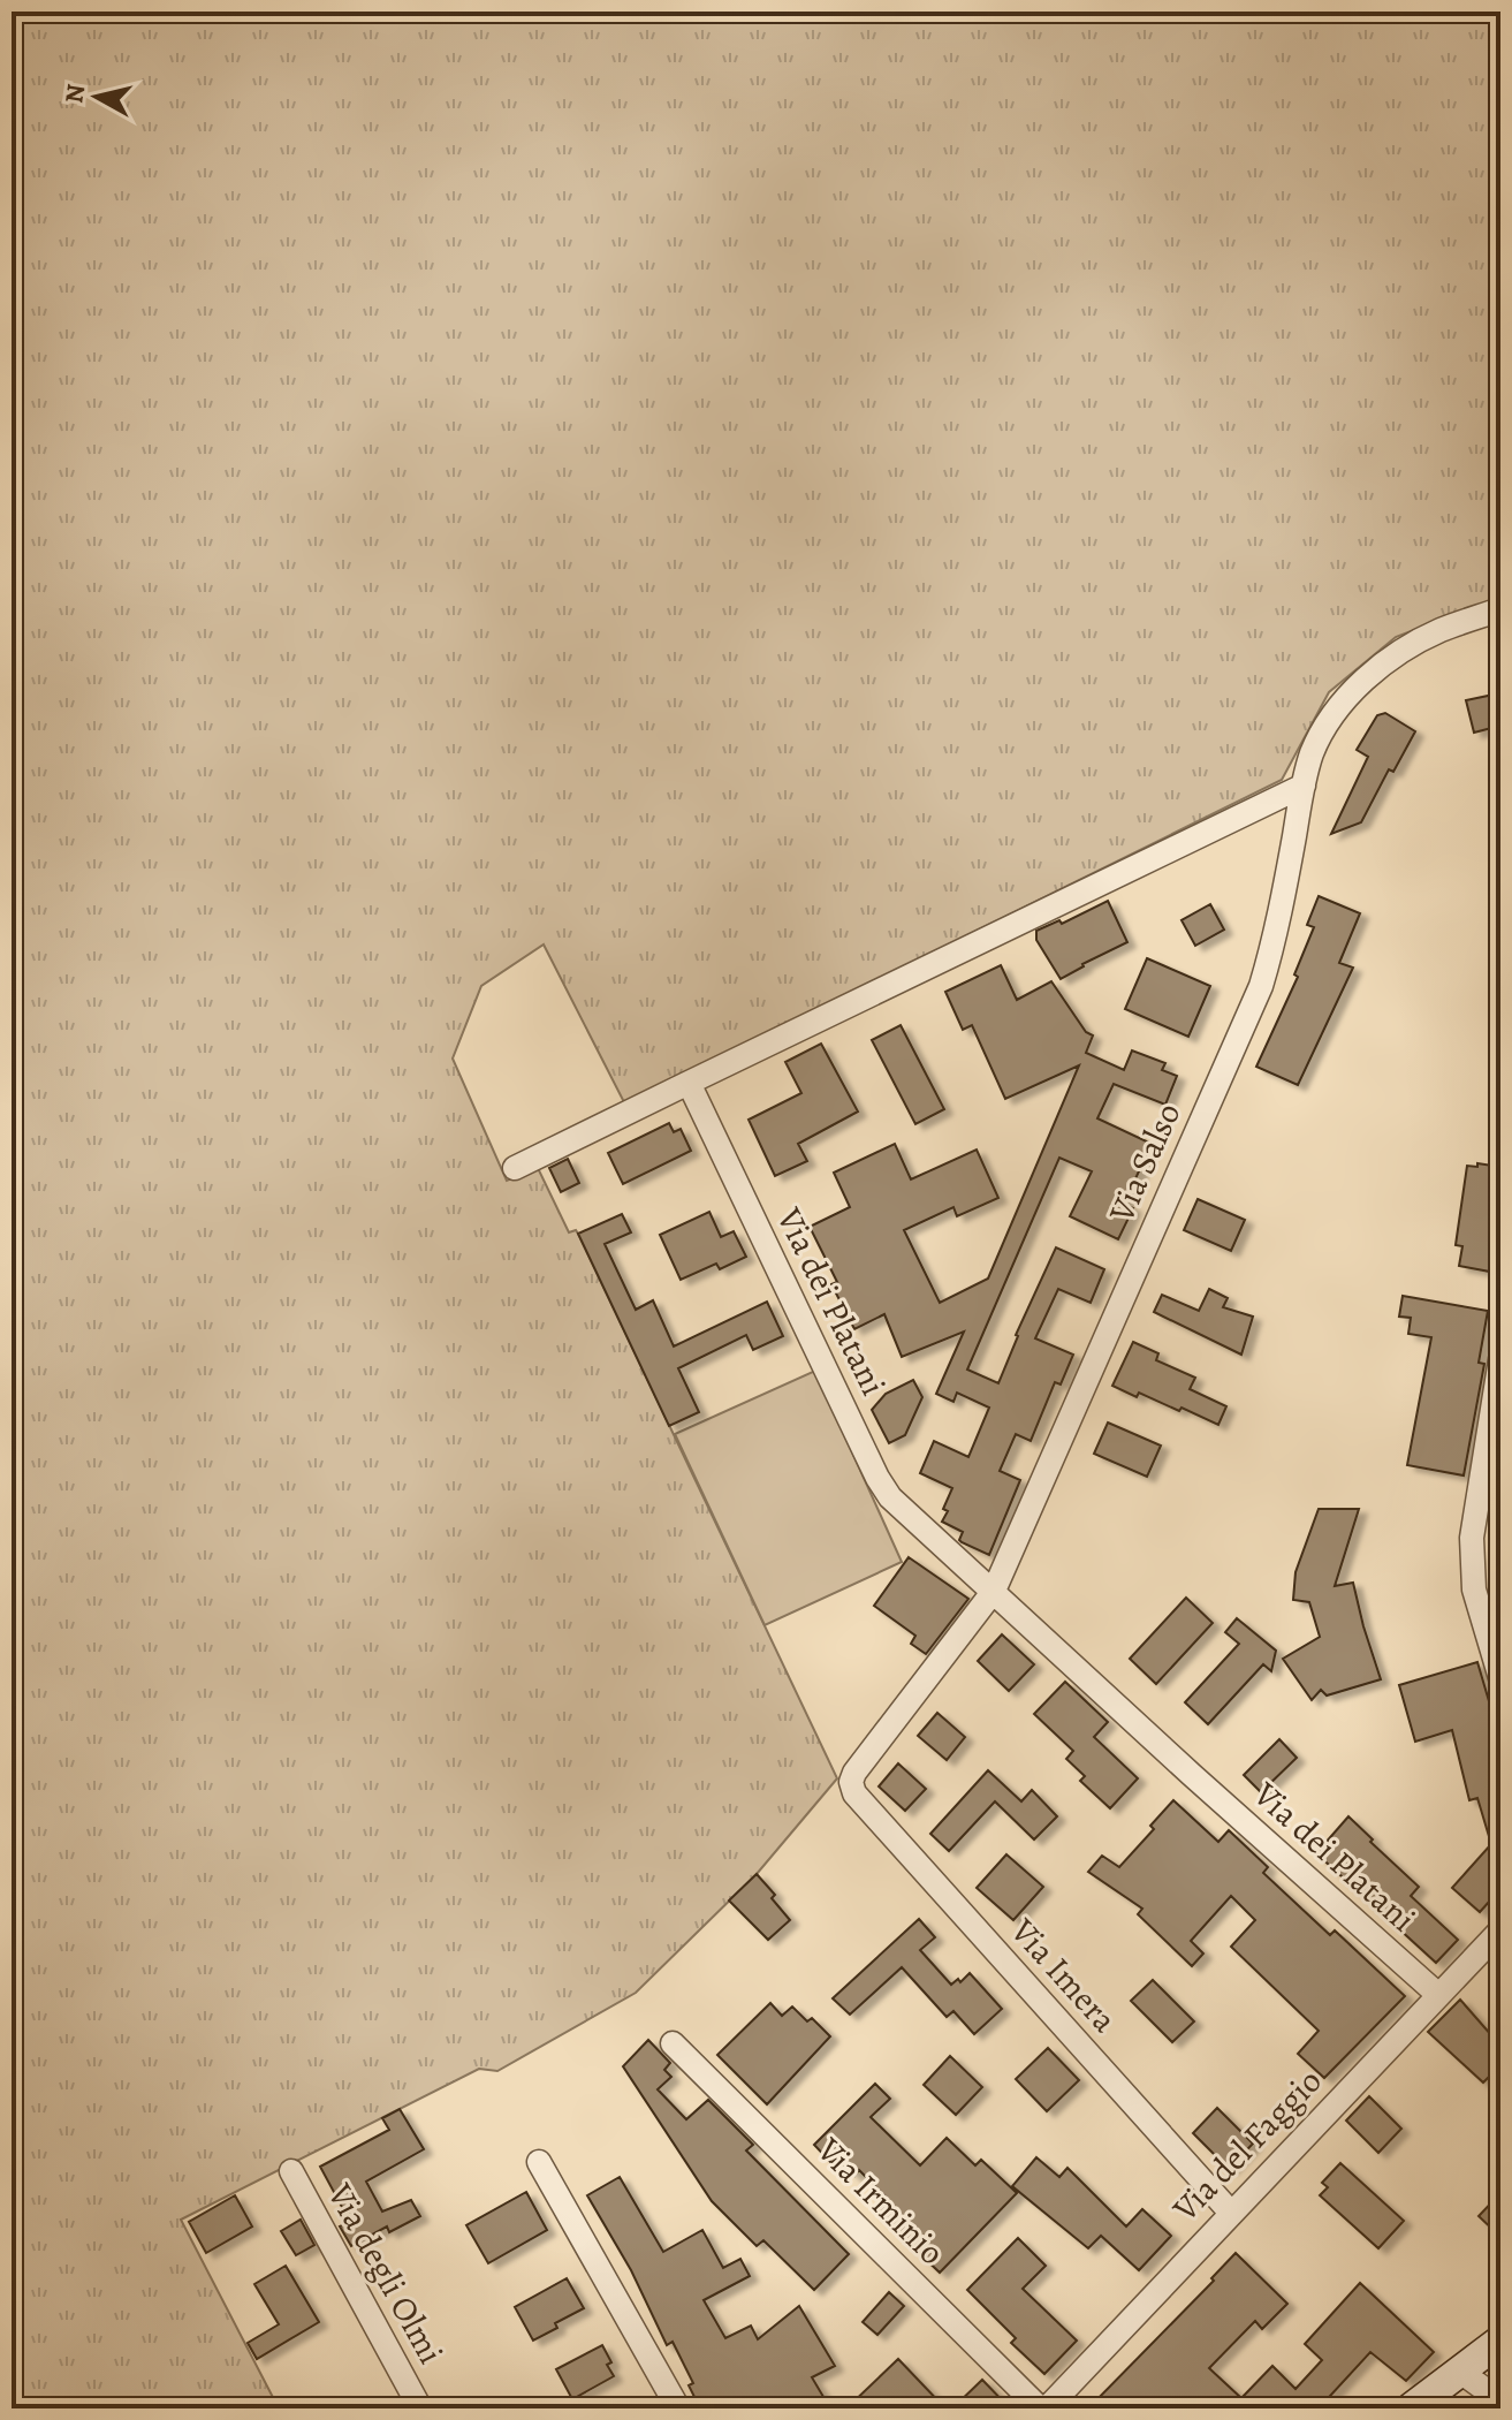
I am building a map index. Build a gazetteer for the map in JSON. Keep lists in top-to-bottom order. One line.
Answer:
{"streets":{"street":["Via Salso","Via dei Platani","Via Imera","Via del Faggio","Via Irminio","Via degli Olmi"]},"crossings":[["Via Salso","Via dei Platani"],["Via Salso","Via Imera"],["Via dei Platani","Via del Faggio"],["Via Imera","Via del Faggio"],["Via del Faggio","Via Irminio"]],"north":"left"}
